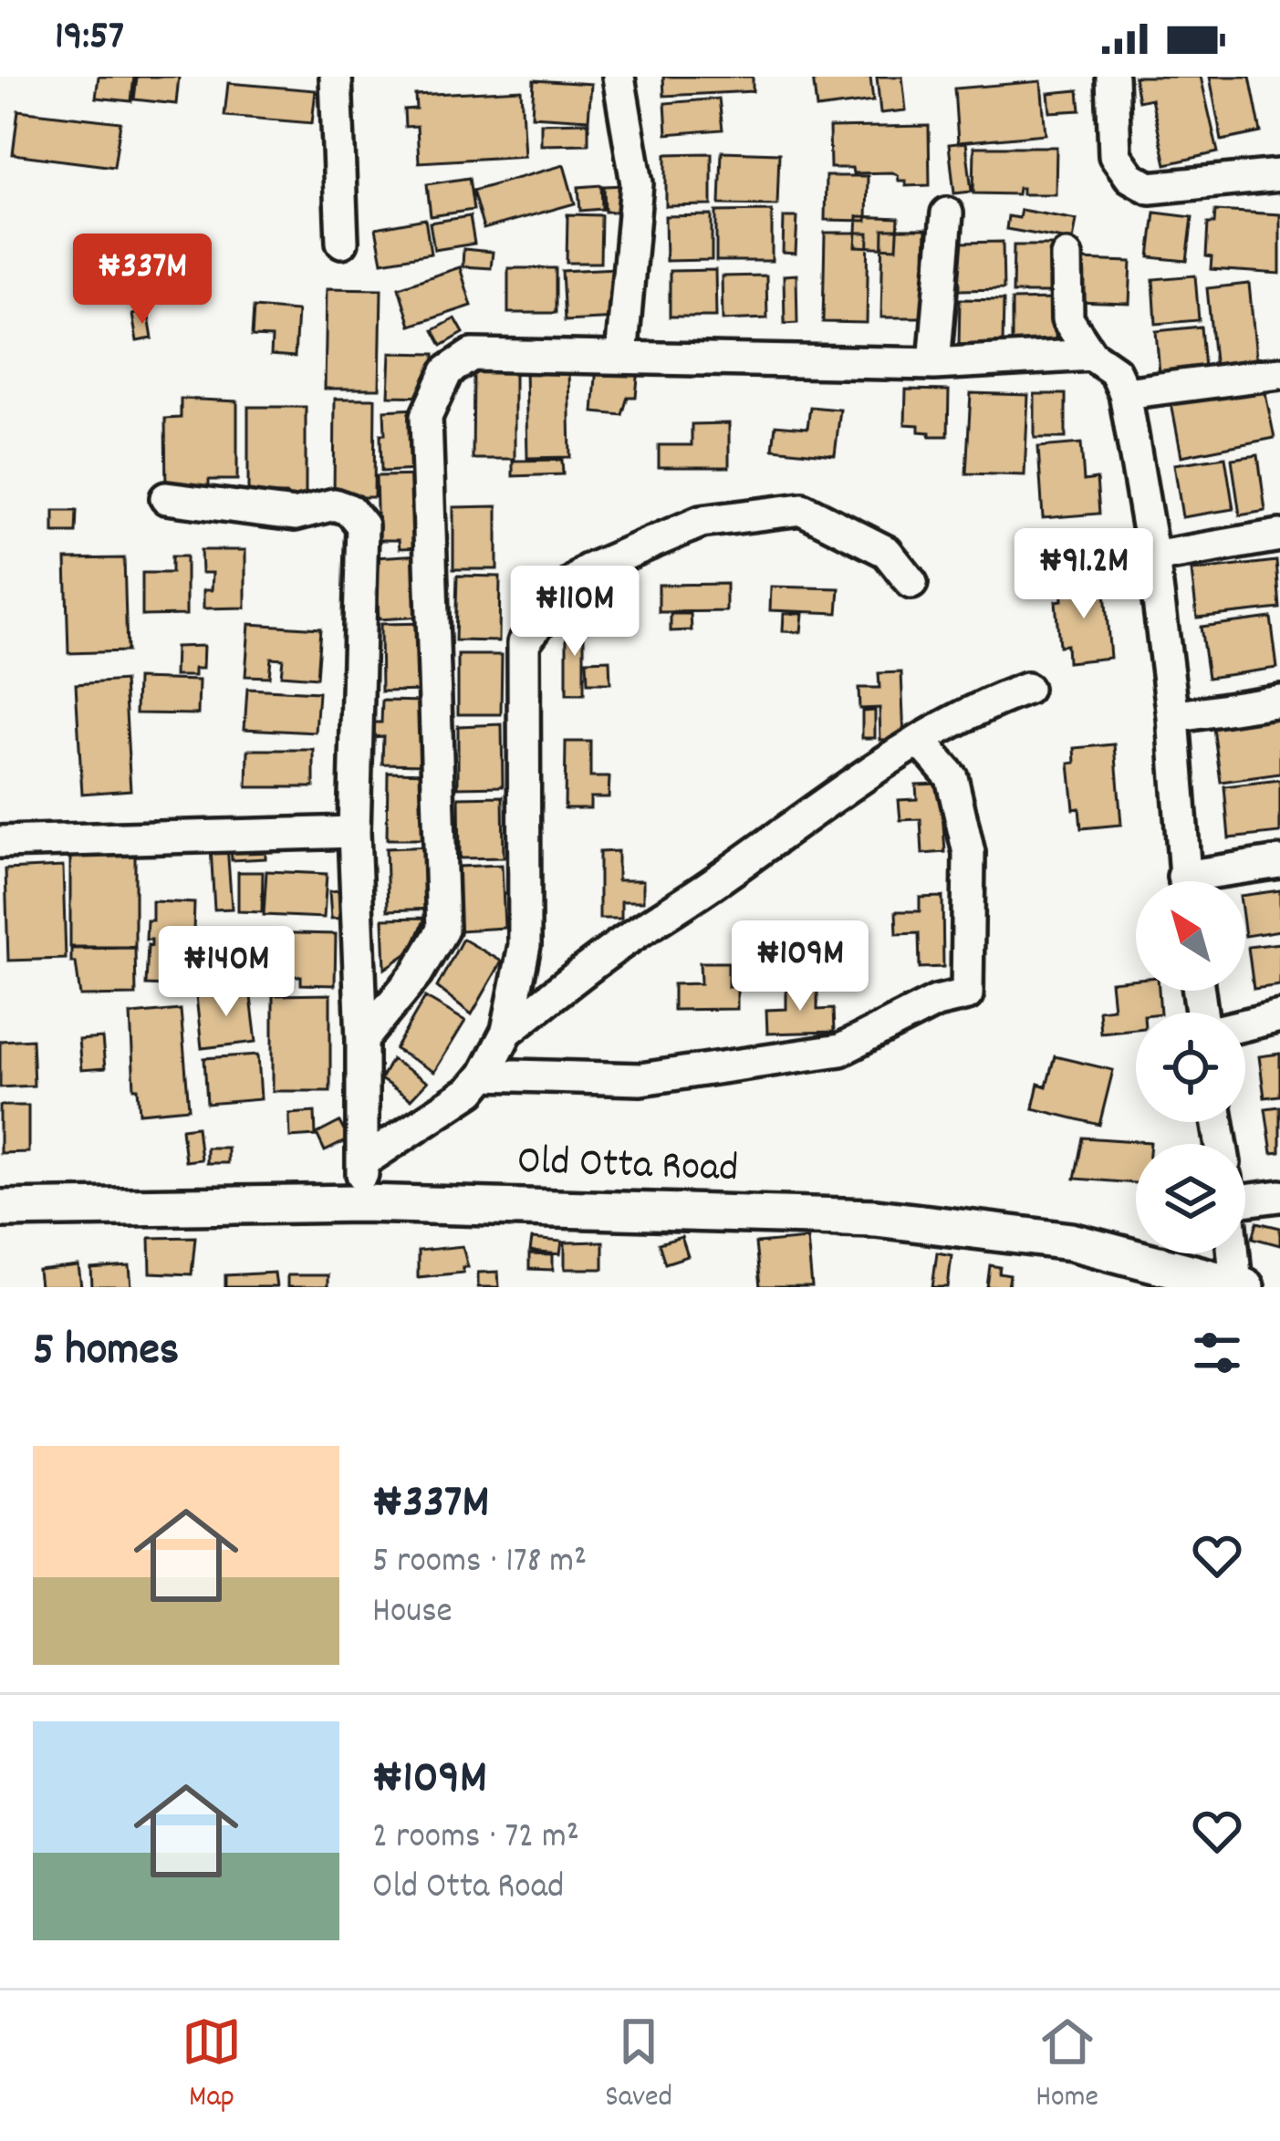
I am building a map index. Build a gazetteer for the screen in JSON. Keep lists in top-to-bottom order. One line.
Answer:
{"streets":{"street":["Old Otta Road"]},"north":"top left","page":{"status":"19:57","price":["₦337M","₦91.2M","₦110M","₦109M","₦140M"],"heading":"5 homes","list":[{"name":"₦337M","note":"5 rooms · 178 m² · House"},{"name":"₦109M","note":"2 rooms · 72 m² · Old Otta Road"}],"tabs":["Map","Saved","Home"]}}
